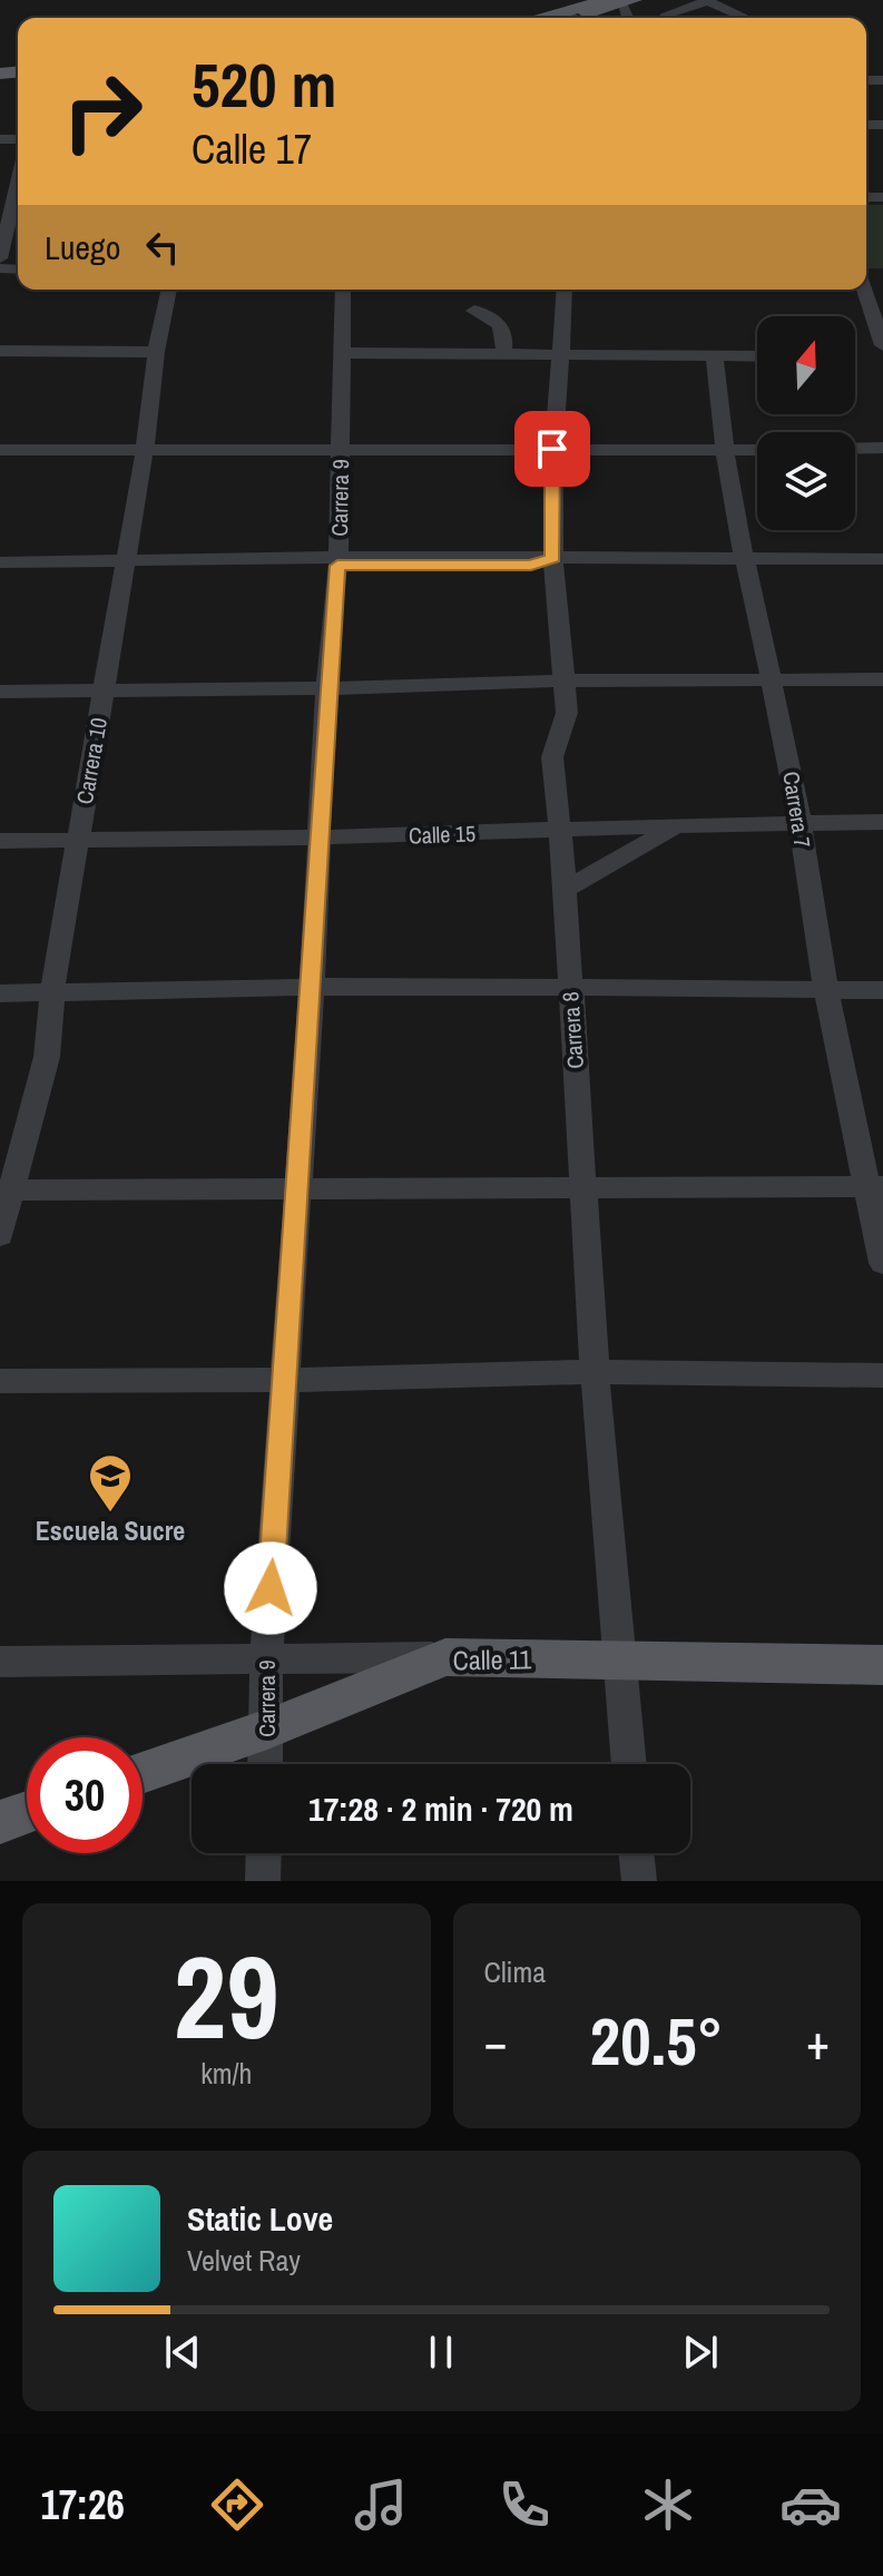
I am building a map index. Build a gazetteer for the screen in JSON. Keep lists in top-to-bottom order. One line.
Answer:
{"streets":{"main road":["Calle 11"],"street":["Carrera 9","Carrera 10","Carrera 7","Calle 15","Carrera 8"]},"crossings":[["Carrera 9","Calle 15"],["Carrera 9","Calle 11"],["Carrera 10","Calle 15"],["Carrera 7","Calle 15"],["Calle 15","Carrera 8"],["Carrera 8","Calle 11"]],"places":{"school or university":["Escuela Sucre"]},"north":"top","page":{"turn":["520 m","Calle 17"],"then":"Luego","limit":"30","trip":"17:28 · 2 min · 720 m","tile":[["29","km/h"],"Clima"],"heat":["−","20.5°","+"],"song":["Static Love","Velvet Ray"],"tabs":"17:26"}}
